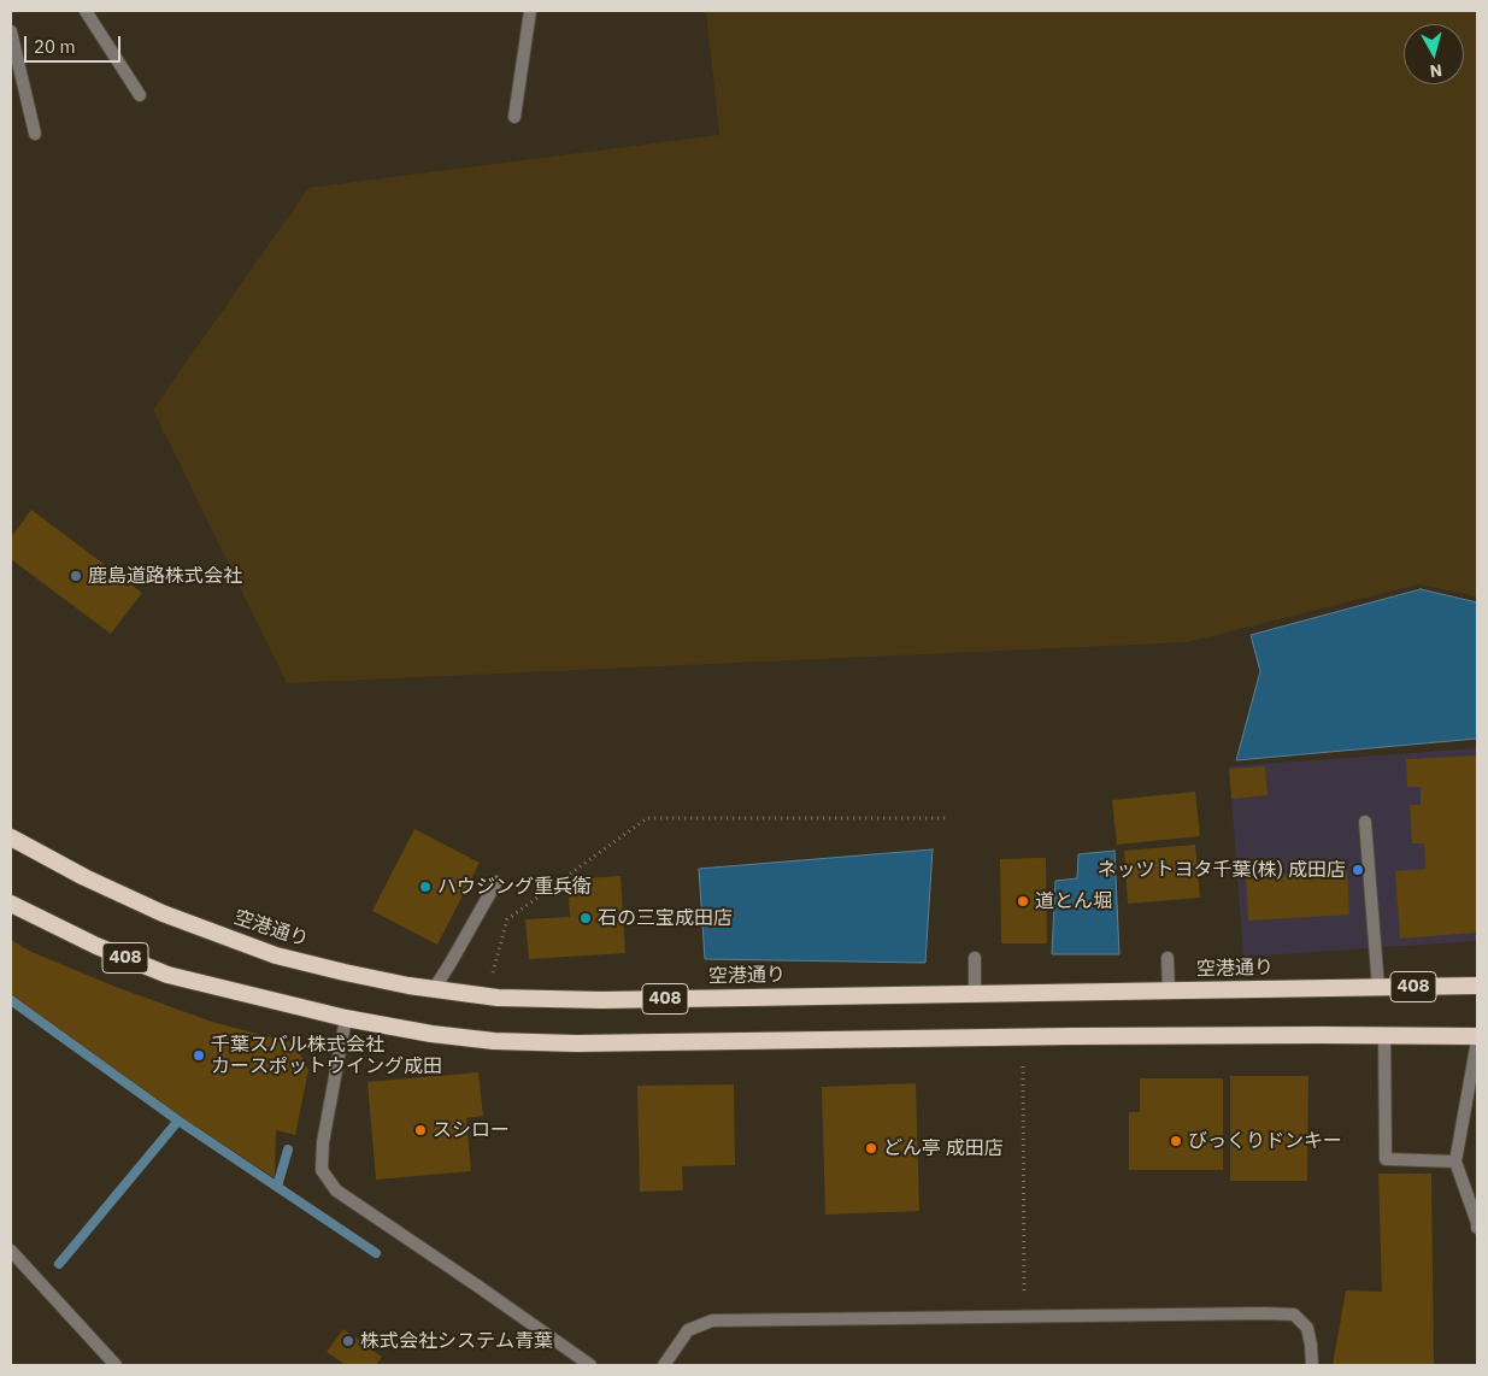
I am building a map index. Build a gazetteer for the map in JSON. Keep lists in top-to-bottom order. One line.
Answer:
{"streets":{"highway":["空港通り","408"]},"places":["鹿島道路株式会社","ネッツトヨタ千葉(株) 成田店","ハウジング重兵衛","道とん堀","石の三宝成田店","千葉スバル株式会社 カースポットウイング成田","スシロー","びっくりドンキー","どん亭 成田店","株式会社システム青葉"],"scale_bar":"20 m","north":"bottom"}
